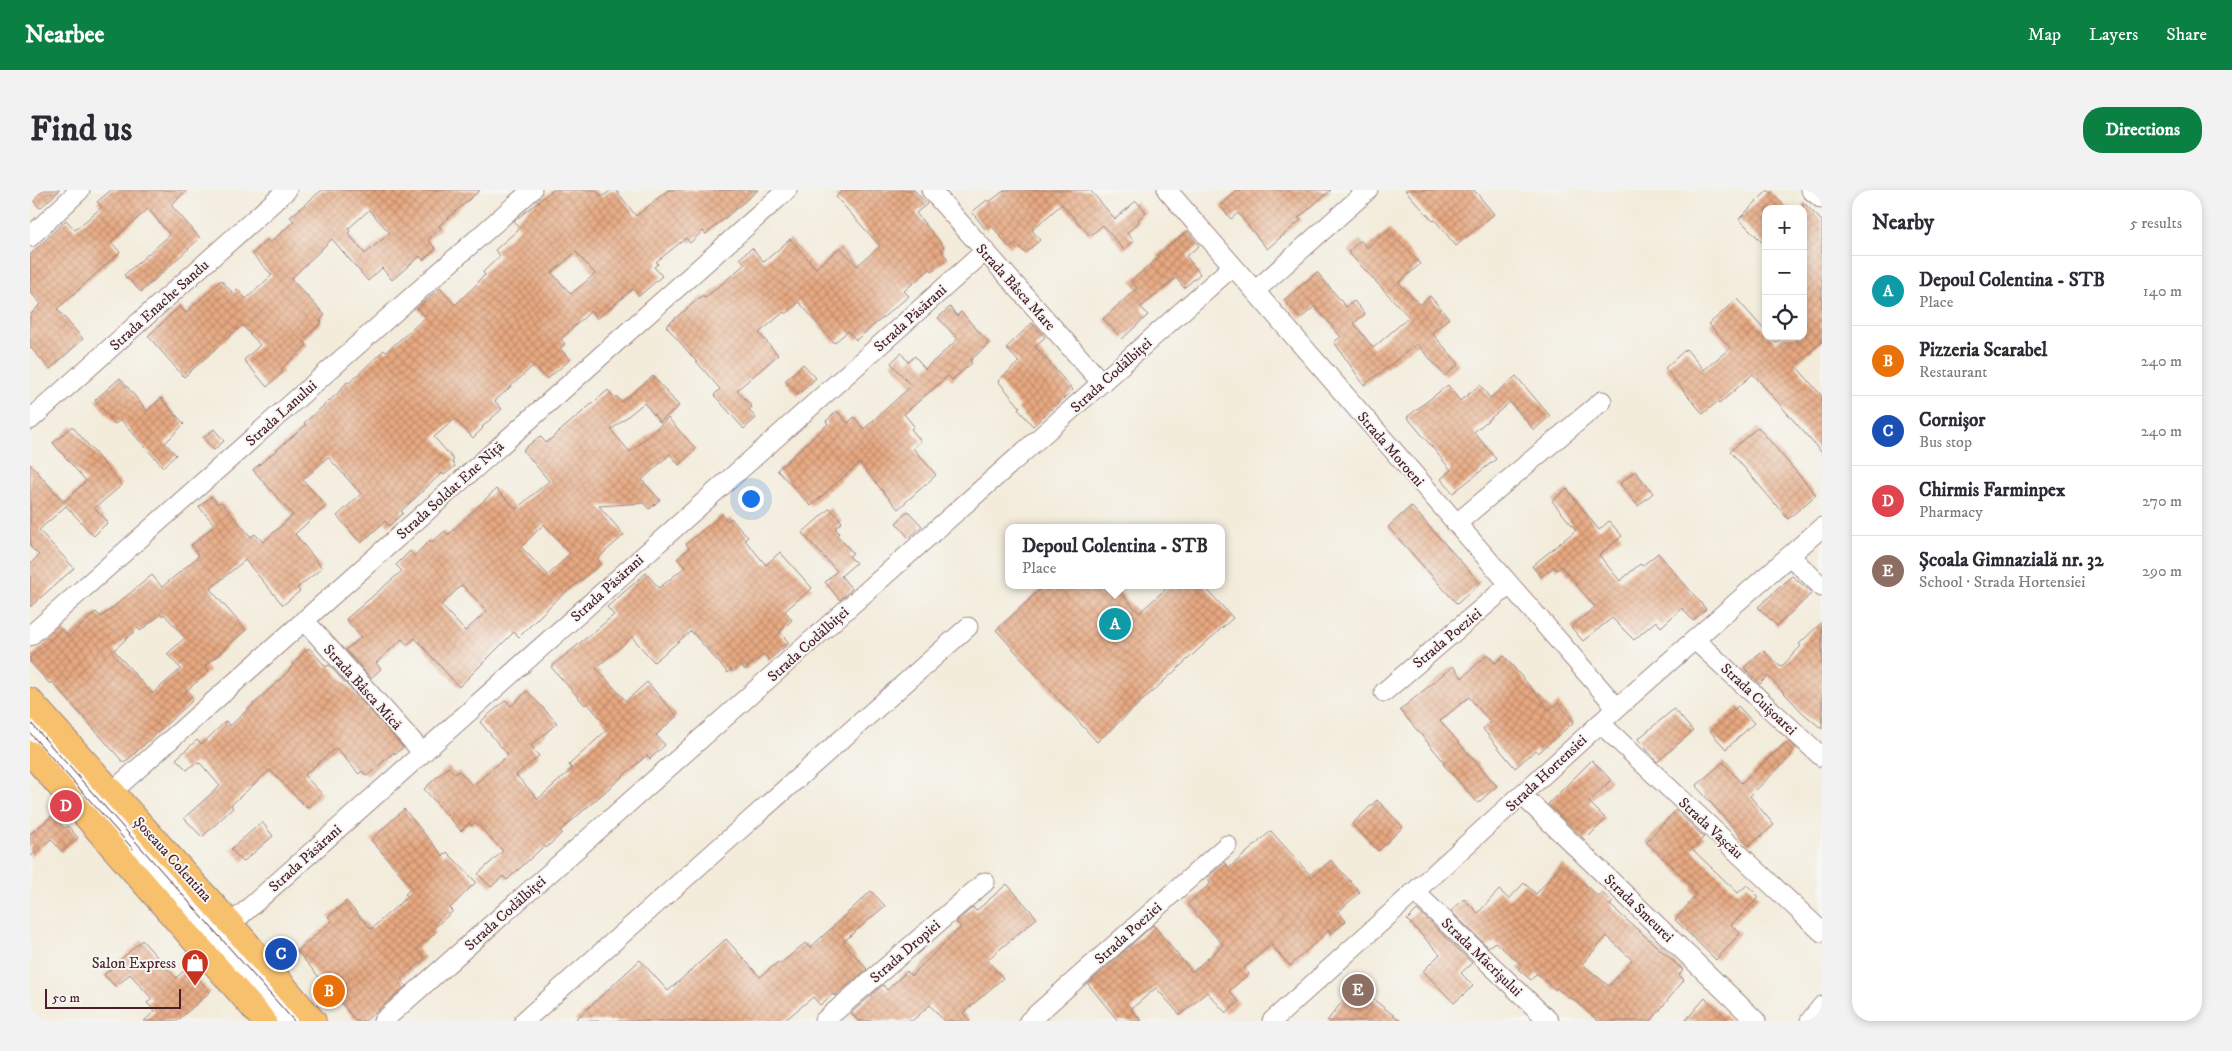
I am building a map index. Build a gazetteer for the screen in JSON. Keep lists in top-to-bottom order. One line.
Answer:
{"streets":{"main road":["Șoseaua Colentina"],"street":["Strada Bâsca Mare","Strada Enache Sandu","Strada Păsărani","Strada Codălbiței","Strada Lanului","Strada Moroeni","Strada Soldat Ene Niță","Strada Poeziei","Strada Bâsca Mică","Strada Cuișoarei","Strada Hortensiei","Strada Vașcău","Strada Smeurei","Strada Dropiei","Strada Măcrișului"]},"crossings":[["Strada Bâsca Mare","Strada Păsărani"],["Strada Bâsca Mare","Strada Codălbiței"],["Strada Păsărani","Strada Bâsca Mică"],["Strada Păsărani","Șoseaua Colentina"],["Strada Codălbiței","Strada Moroeni"],["Strada Moroeni","Strada Poeziei"],["Strada Moroeni","Strada Hortensiei"],["Strada Soldat Ene Niță","Strada Bâsca Mică"],["Strada Soldat Ene Niță","Șoseaua Colentina"],["Strada Cuișoarei","Strada Hortensiei"],["Strada Hortensiei","Strada Vașcău"],["Strada Hortensiei","Strada Smeurei"],["Strada Hortensiei","Strada Măcrișului"]],"places":{"shop":["Salon Express"]},"scale_bar":"50 m","page":{"header":"Nearbee","nav":["Map","Layers","Share"],"buttons":"Directions","title":"Find us","heading":["Nearby","5 results"],"map_buttons":["+","−"],"list":[{"mark":"A","name":"Depoul Colentina - STB","note":"Place","value":"140 m"},{"mark":"B","name":"Pizzeria Scarabel","note":"Restaurant","value":"240 m"},{"mark":"C","name":"Cornișor","note":"Bus stop","value":"240 m"},{"mark":"D","name":"Chirmis Farminpex","note":"Pharmacy","value":"270 m"},{"mark":"E","name":"Școala Gimnazială nr. 32","note":"School · Strada Hortensiei","value":"290 m"}],"popup":["Depoul Colentina - STB","Place"],"pins":["A","D","C","E","B"],"scale":"50 m"}}
